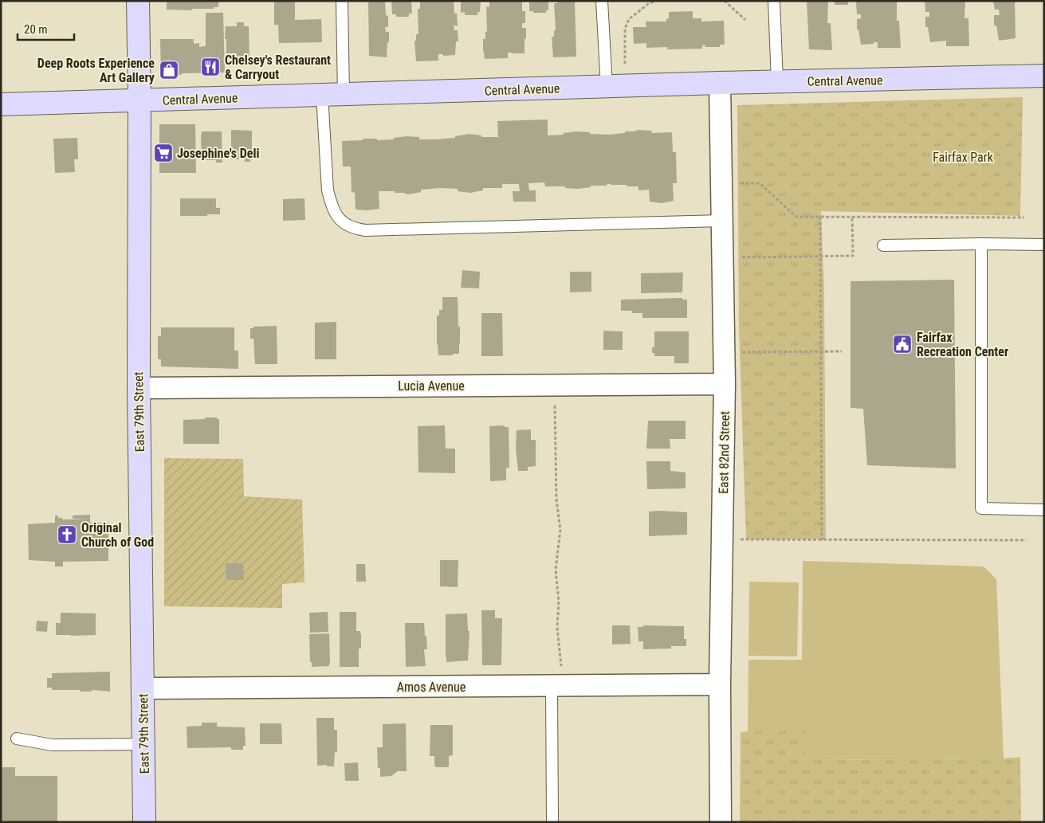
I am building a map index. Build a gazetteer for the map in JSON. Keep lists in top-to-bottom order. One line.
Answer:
{"streets":{"street":["Central Avenue","Lucia Avenue","East 79th Street","East 82nd Street","Amos Avenue"]},"crossings":[["Central Avenue","East 79th Street"],["Central Avenue","East 82nd Street"],["Lucia Avenue","East 79th Street"],["Lucia Avenue","East 82nd Street"],["East 79th Street","Amos Avenue"],["East 82nd Street","Amos Avenue"]],"parks":["Fairfax Park"],"places":{"restaurant":["Chelsey's Restaurant & Carryout"],"shop":["Deep Roots Experience Art Gallery"],"supermarket":["Josephine's Deli"],"public building":["Fairfax Recreation Center"],"church":["Original Church of God"]},"scale_bar":"20 m"}
